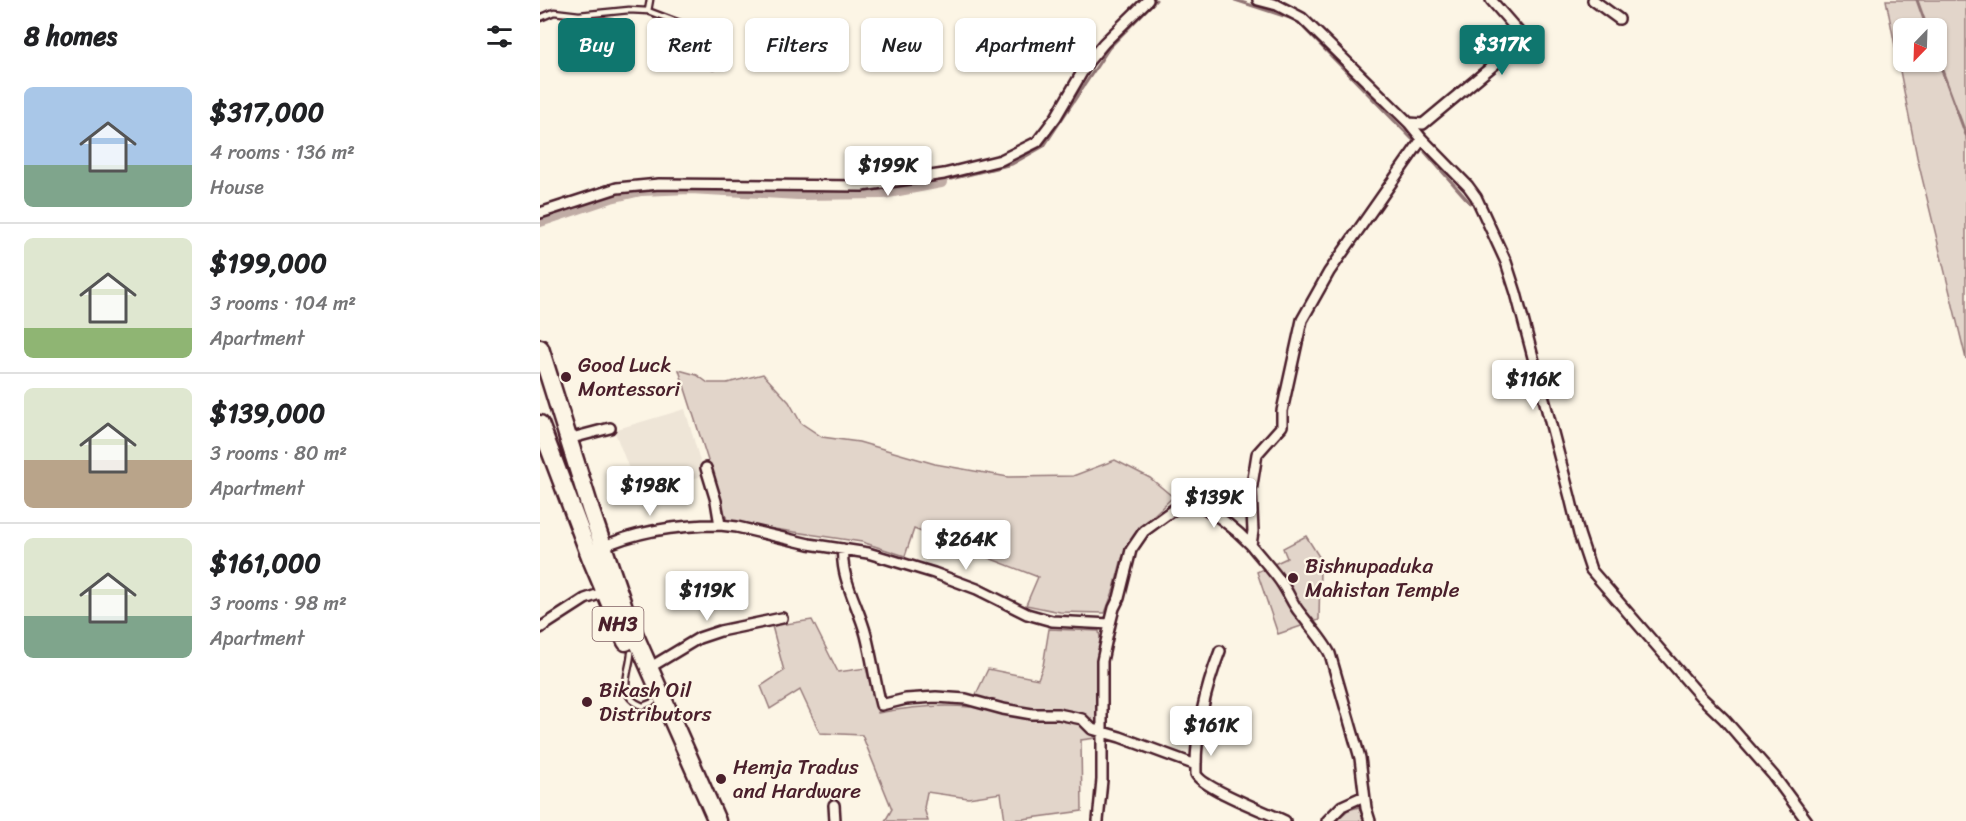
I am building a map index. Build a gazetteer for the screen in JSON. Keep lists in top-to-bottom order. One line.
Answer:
{"streets":{"highway":["NH3"]},"places":["Good Luck Montessori","Bishnupaduka Mahistan Temple","Bikash Oil Distributors","Hemja Tradus and Hardware"],"north":"bottom left","page":{"heading":"8 homes","chip":["Buy","Rent","Filters","New","Apartment"],"price":["$317K","$199K","$116K","$198K","$139K","$264K","$119K","$161K"],"list":[{"name":"$317,000","note":"4 rooms · 136 m² · House"},{"name":"$199,000","note":"3 rooms · 104 m² · Apartment"},{"name":"$139,000","note":"3 rooms · 80 m² · Apartment"},{"name":"$161,000","note":"3 rooms · 98 m² · Apartment"}]}}
